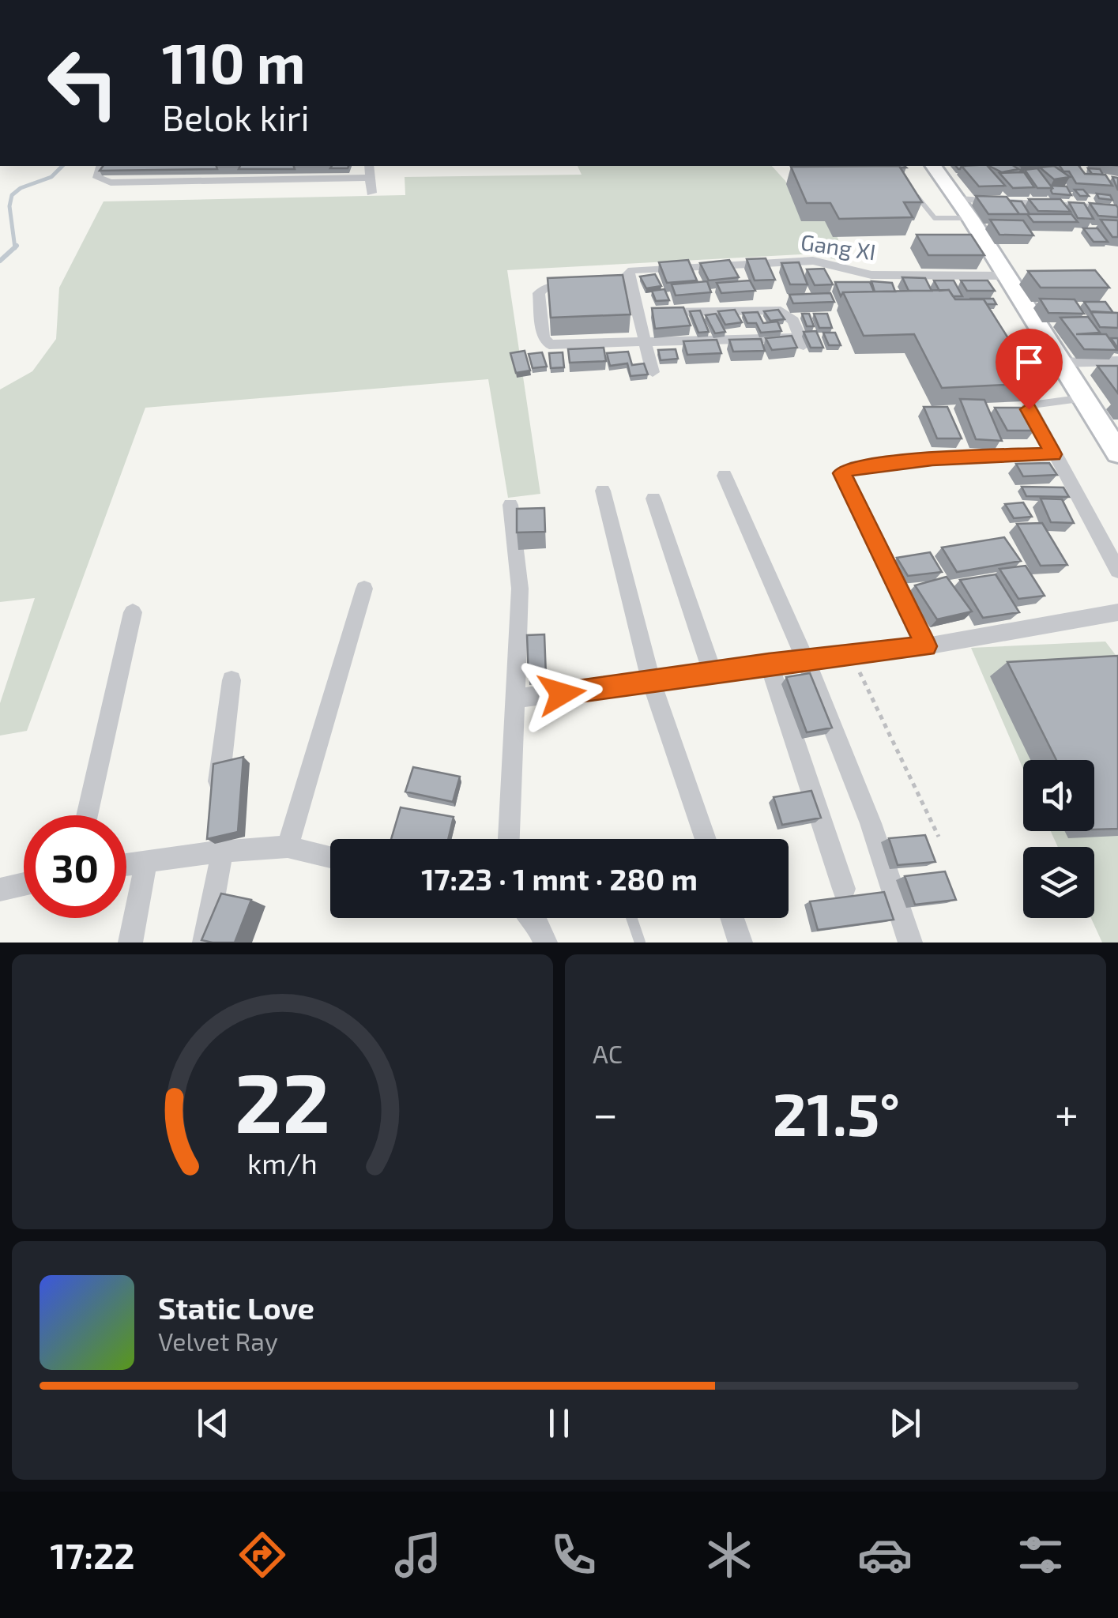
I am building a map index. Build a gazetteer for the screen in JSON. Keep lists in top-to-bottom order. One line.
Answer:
{"streets":{"street":["Gang XI"]},"page":{"turn":["110 m","Belok kiri"],"limit":"30","trip":"17:23 · 1 mnt · 280 m","tile":"AC","heat":["−","21.5°","+"],"song":["Static Love","Velvet Ray"],"tabs":"17:22","gauge":["22","km/h"]}}
